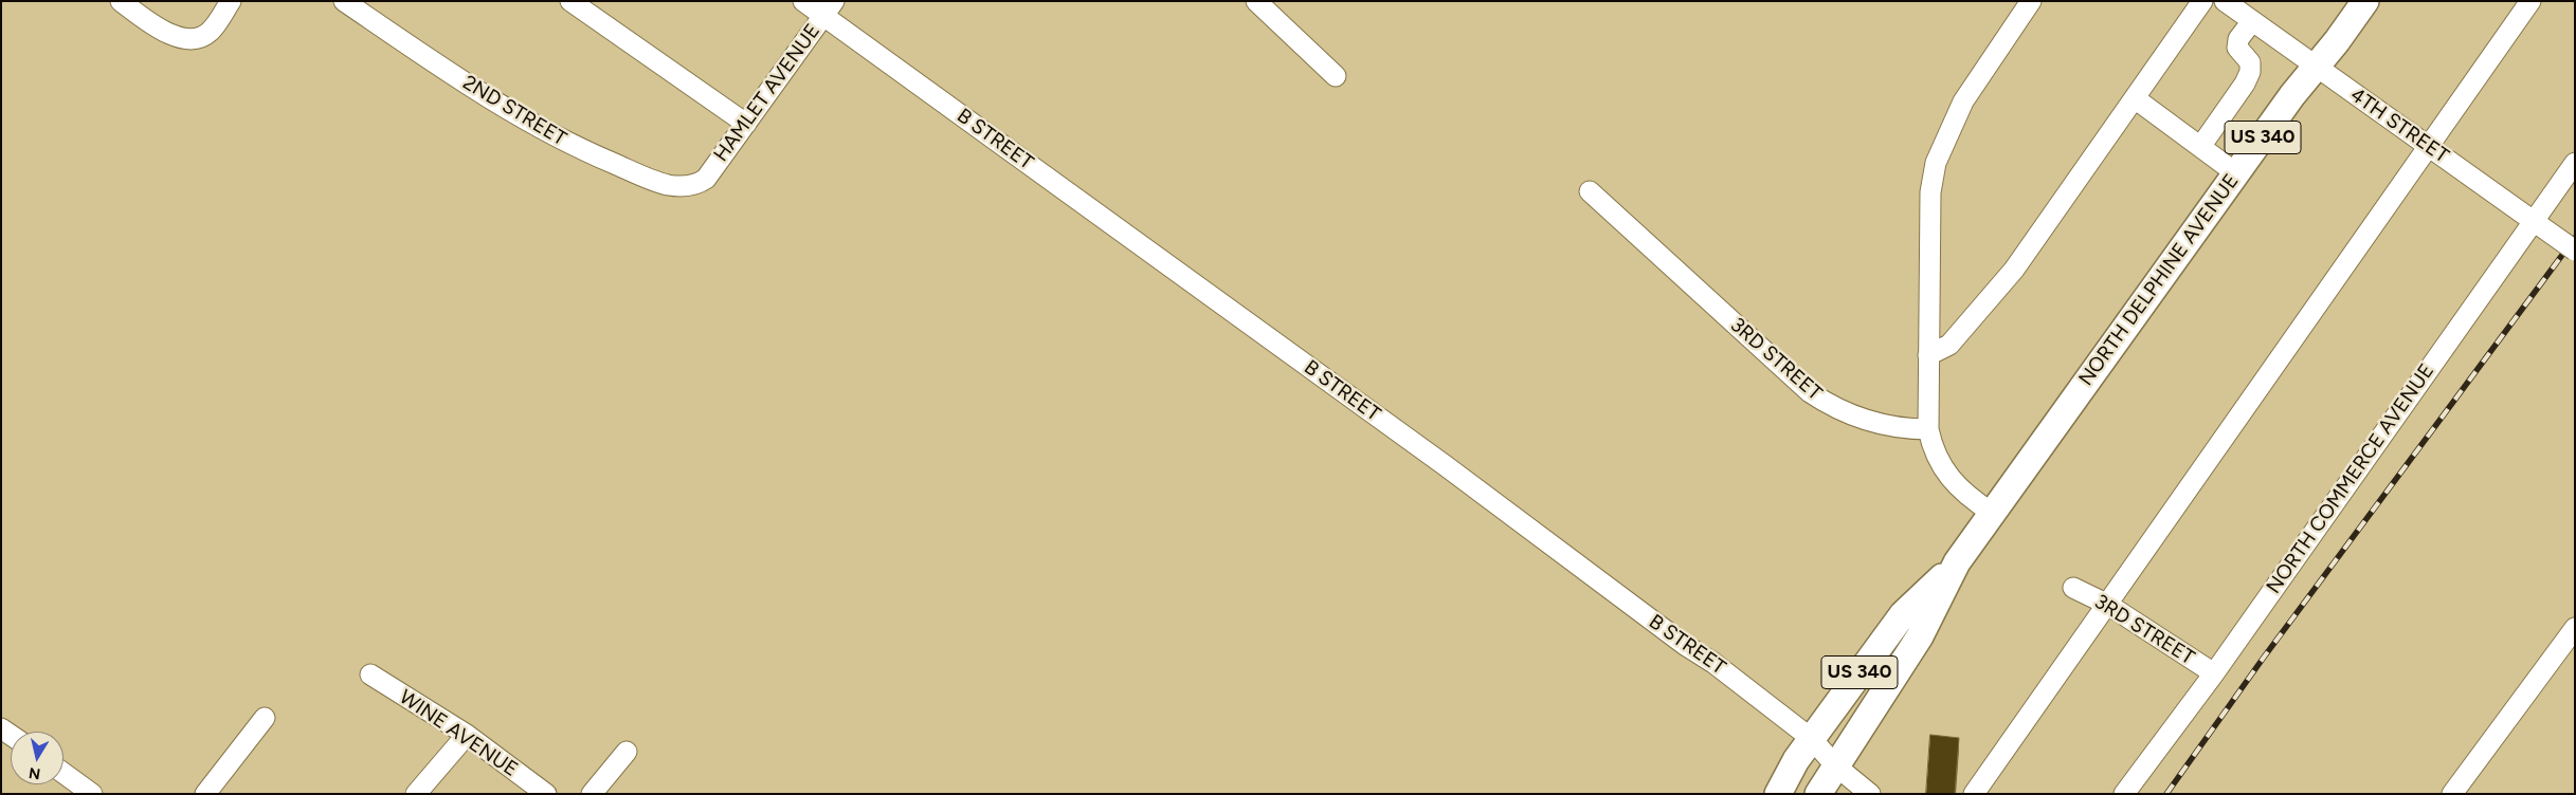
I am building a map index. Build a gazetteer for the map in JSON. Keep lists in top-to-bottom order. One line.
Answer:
{"streets":{"main road":["US 340","NORTH DELPHINE AVENUE"],"street":["HAMLET AVENUE","2ND STREET","4TH STREET","B STREET","3RD STREET","NORTH COMMERCE AVENUE","WINE AVENUE"]},"crossings":[["HAMLET AVENUE","2ND STREET"],["HAMLET AVENUE","B STREET"],["4TH STREET","NORTH DELPHINE AVENUE"],["4TH STREET","NORTH COMMERCE AVENUE"],["B STREET","NORTH DELPHINE AVENUE"],["3RD STREET","NORTH COMMERCE AVENUE"]],"north":"bottom"}
